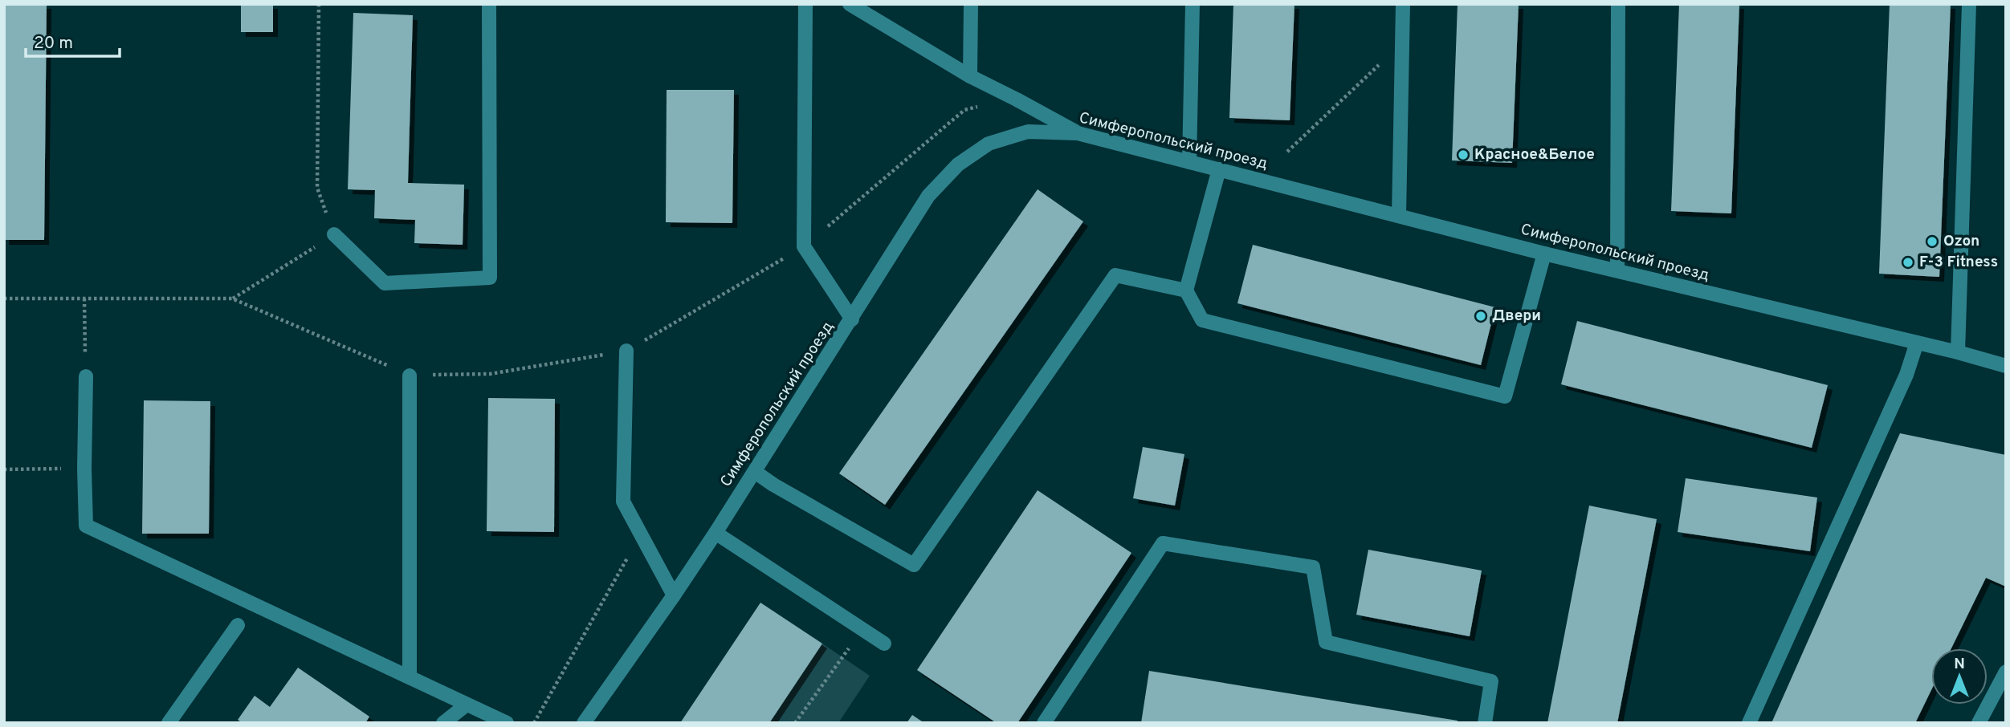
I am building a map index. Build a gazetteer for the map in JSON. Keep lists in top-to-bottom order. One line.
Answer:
{"streets":{"street":["Симферопольский проезд"]},"places":["Красное&Белое","Ozon","F-3 Fitness","Двери"],"scale_bar":"20 m","north":"top"}
